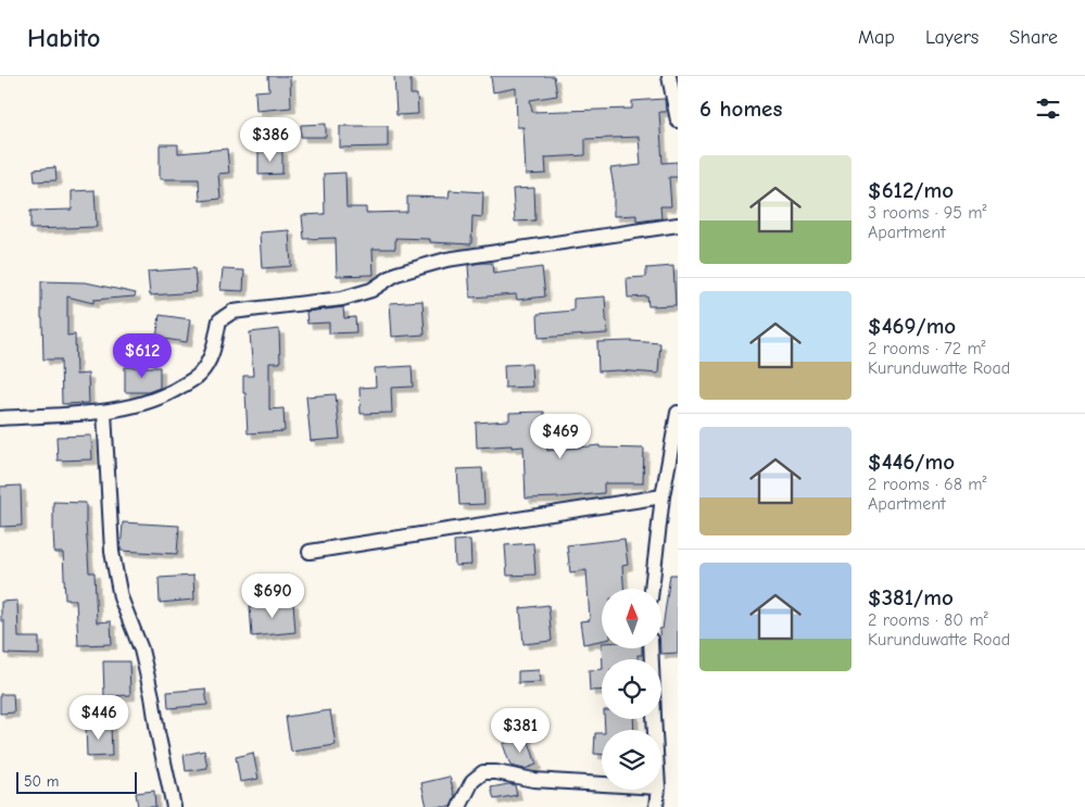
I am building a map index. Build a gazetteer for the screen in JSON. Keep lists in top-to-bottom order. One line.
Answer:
{"scale_bar":"50 m","north":"top","page":{"header":"Habito","nav":["Map","Layers","Share"],"heading":"6 homes","price":["$386","$612","$469","$690","$446","$381"],"list":[{"name":"$612/mo","note":"3 rooms · 95 m² · Apartment"},{"name":"$469/mo","note":"2 rooms · 72 m² · Kurunduwatte Road"},{"name":"$446/mo","note":"2 rooms · 68 m² · Apartment"},{"name":"$381/mo","note":"2 rooms · 80 m² · Kurunduwatte Road"}],"scale":"50 m"}}
